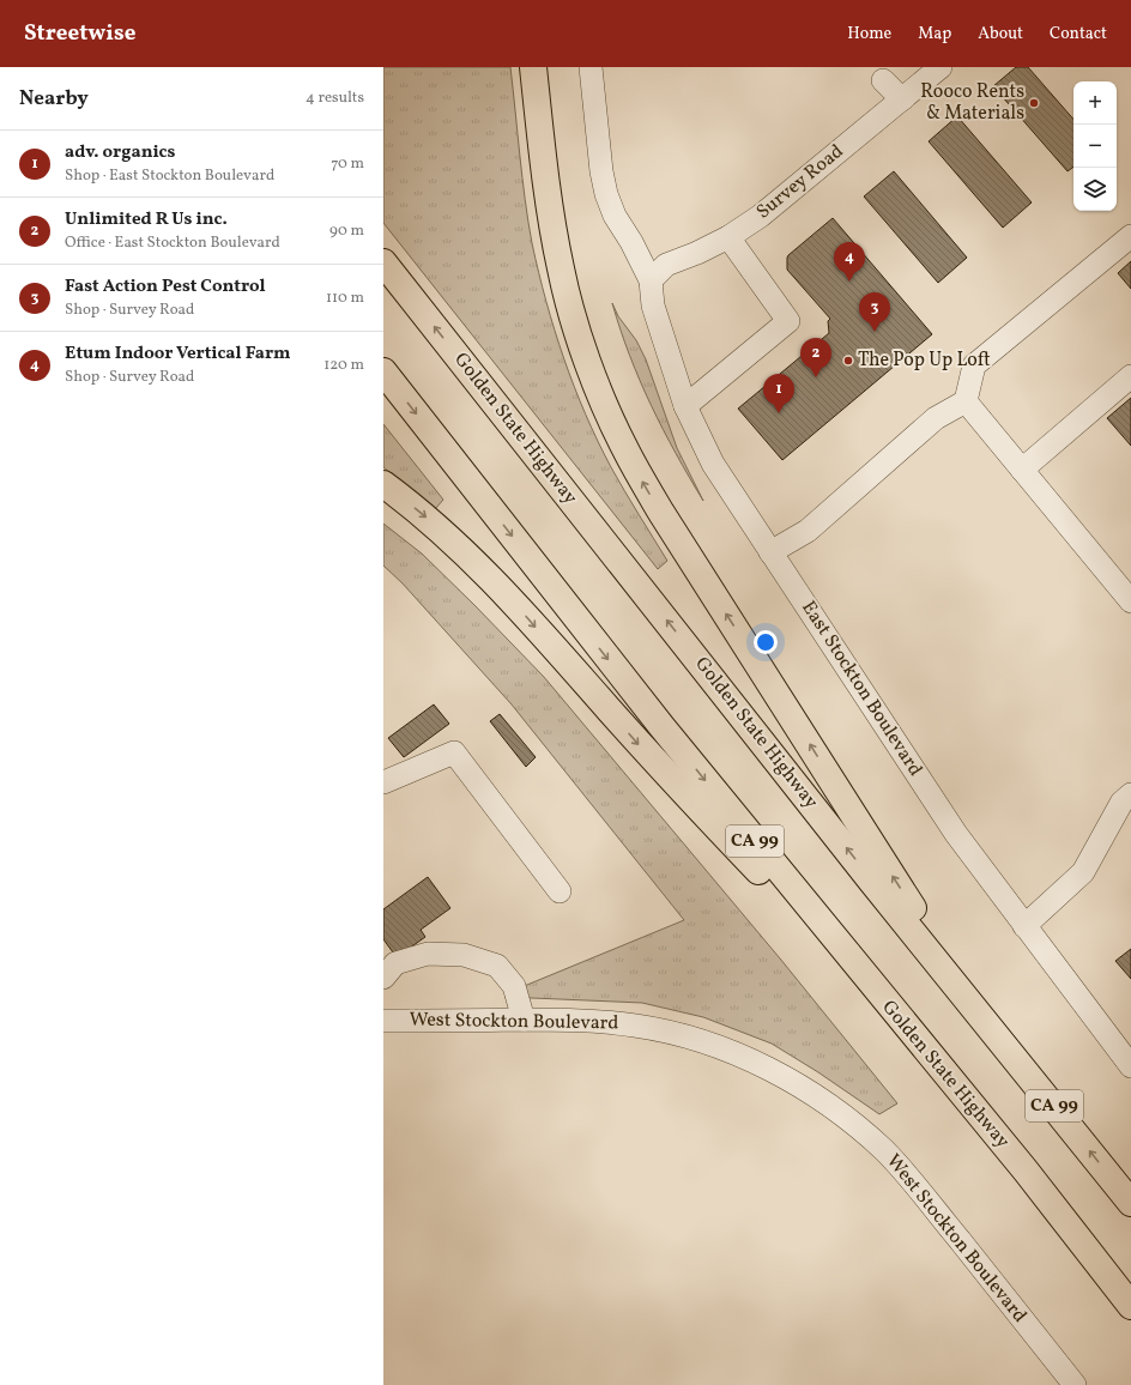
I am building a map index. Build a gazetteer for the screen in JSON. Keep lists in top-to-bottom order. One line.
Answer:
{"streets":{"highway":["Golden State Highway","CA 99"],"street":["Survey Road","East Stockton Boulevard","West Stockton Boulevard"]},"crossings":[["Survey Road","East Stockton Boulevard"]],"places":["Rooco Rents & Materials","The Pop Up Loft"],"page":{"header":"Streetwise","nav":["Home","Map","About","Contact"],"heading":["Nearby","4 results"],"map_buttons":["+","−"],"list":[{"mark":"1","name":"adv. organics","note":"Shop · East Stockton Boulevard","value":"70 m"},{"mark":"2","name":"Unlimited R Us inc.","note":"Office · East Stockton Boulevard","value":"90 m"},{"mark":"3","name":"Fast Action Pest Control","note":"Shop · Survey Road","value":"110 m"},{"mark":"4","name":"Etum Indoor Vertical Farm","note":"Shop · Survey Road","value":"120 m"}],"pins":["4","3","2","1"]}}
